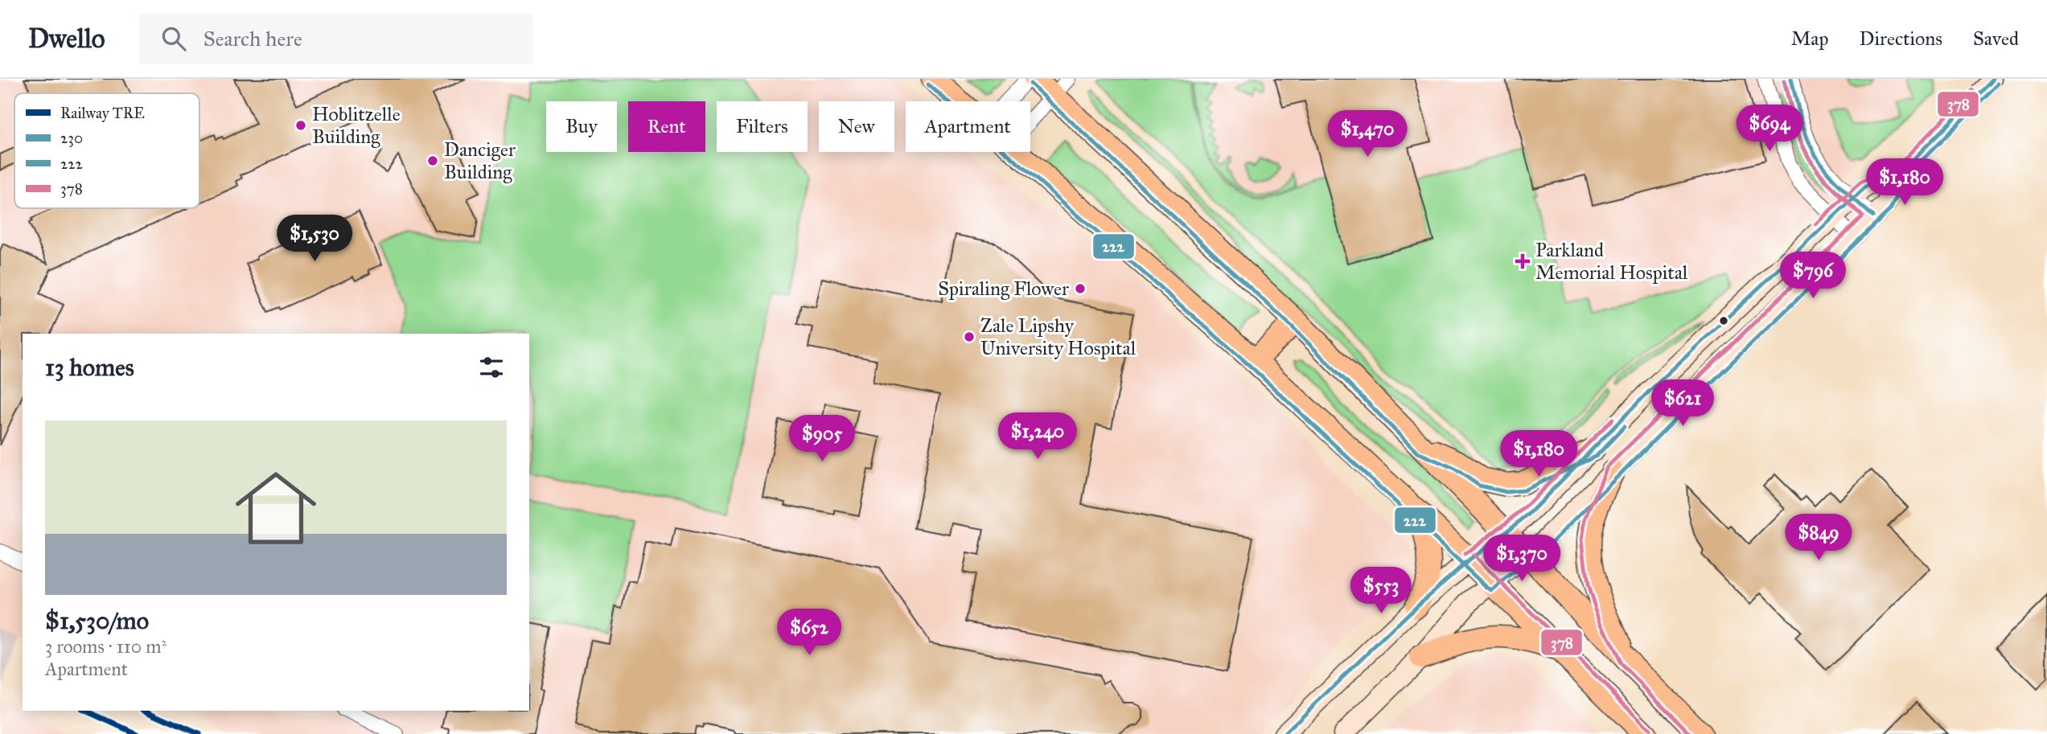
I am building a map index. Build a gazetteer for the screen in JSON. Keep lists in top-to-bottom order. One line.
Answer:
{"places":{"other":["Hoblitzelle Building","Danciger Building","Spiraling Flower","Zale Lipshy University Hospital"],"health":["Parkland Memorial Hospital"]},"lines":["transit line 230","transit line 222","transit line 378","rail line TRE"],"legend":["Railway TRE","230","222","378"],"page":{"header":"Dwello","search":"Search here","nav":["Map","Directions","Saved"],"chip":["Buy","Rent","Filters","New","Apartment"],"price":["$694","$1,470","$1,180","$1,530","$796","$621","$1,240","$905","$1,180","$849","$1,370","$553","$652"],"heading":"13 homes","list":[{"name":"$1,530/mo","note":"3 rooms · 110 m² · Apartment"}]}}
